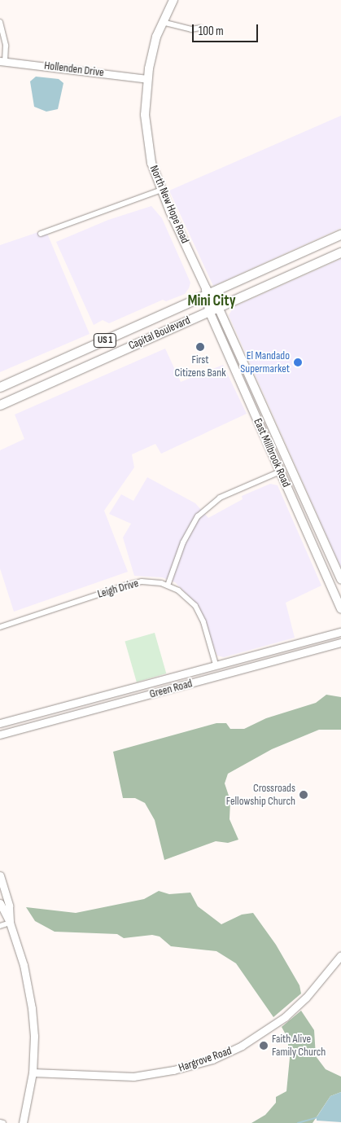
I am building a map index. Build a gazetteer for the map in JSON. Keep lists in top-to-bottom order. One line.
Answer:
{"streets":{"highway":["Capital Boulevard","US 1"],"main road":["North New Hope Road","East Millbrook Road"],"street":["Hollenden Drive","Leigh Drive","Green Road","Hargrove Road"]},"crossings":[["Hollenden Drive","North New Hope Road"],["North New Hope Road","Capital Boulevard"],["North New Hope Road","East Millbrook Road"],["Capital Boulevard","East Millbrook Road"],["Leigh Drive","Green Road"]],"districts":["Mini City"],"places":["First Citizens Bank","El Mandado Supermarket","Crossroads Fellowship Church","Faith Alive Family Church"],"scale_bar":"100 m"}
